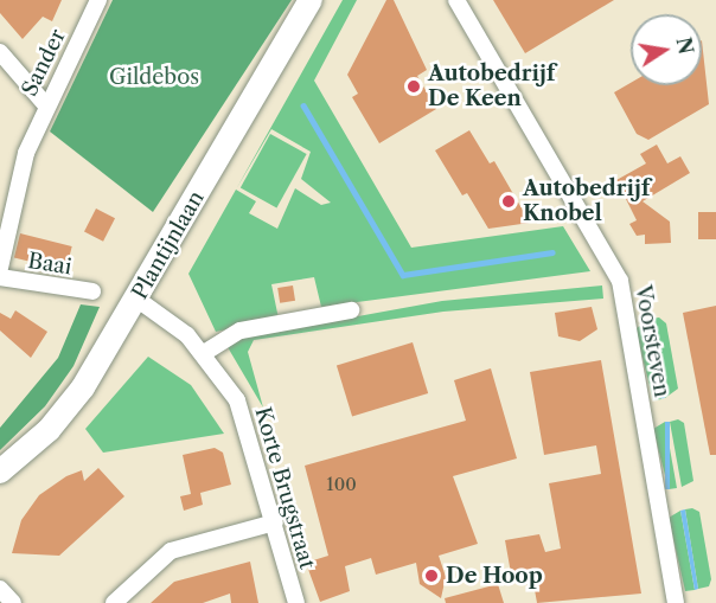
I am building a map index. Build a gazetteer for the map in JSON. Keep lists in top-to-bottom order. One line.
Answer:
{"streets":{"main road":["Plantijnlaan"],"street":["Sander","Baai","Voorsteven","Korte Brugstraat"]},"crossings":[["Plantijnlaan","Korte Brugstraat"]],"parks":["Gildebos"],"places":["Autobedrijf De Keen","Autobedrijf Knobel","De Hoop"],"house_numbers":["100"],"north":"right"}
